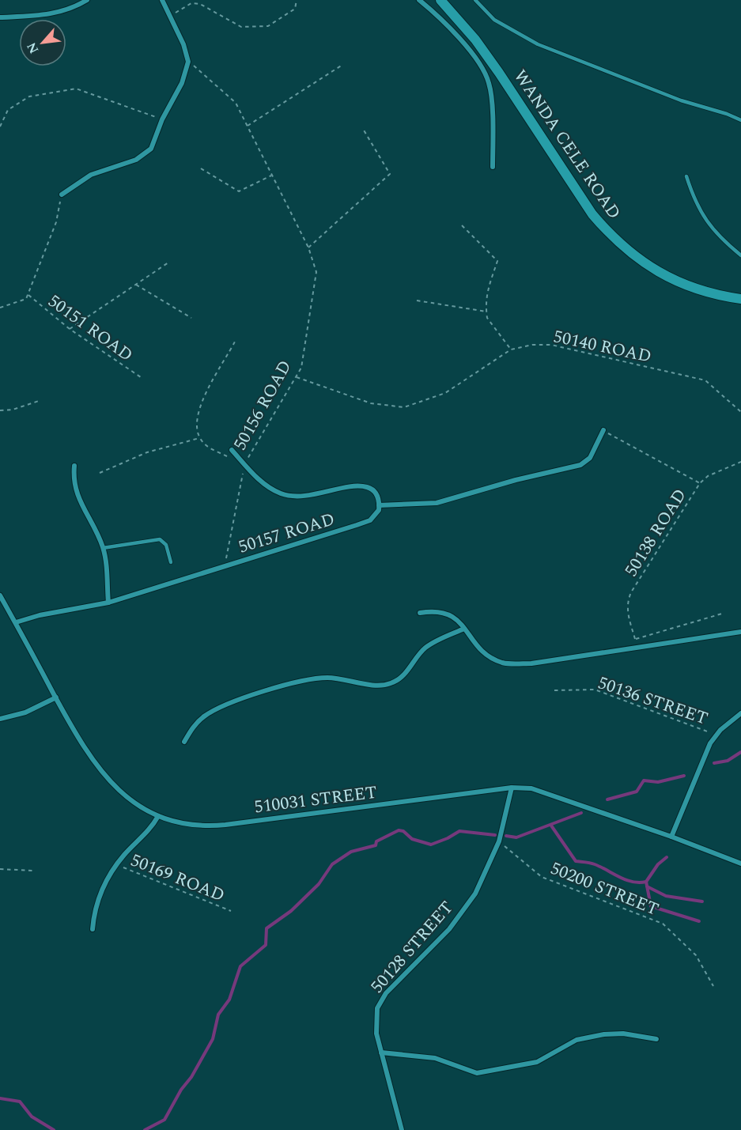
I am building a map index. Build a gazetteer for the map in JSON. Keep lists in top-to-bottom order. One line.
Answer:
{"streets":{"street":["WANDA CELE ROAD","50157 ROAD","510031 STREET","50128 STREET"],"path":["50151 ROAD","50140 ROAD","50156 ROAD","50138 ROAD","50136 STREET","50169 ROAD","50200 STREET"]},"crossings":[["50140 ROAD","50156 ROAD"],["50156 ROAD","50157 ROAD"],["510031 STREET","50128 STREET"],["50200 STREET","50128 STREET"]],"north":"bottom left"}
